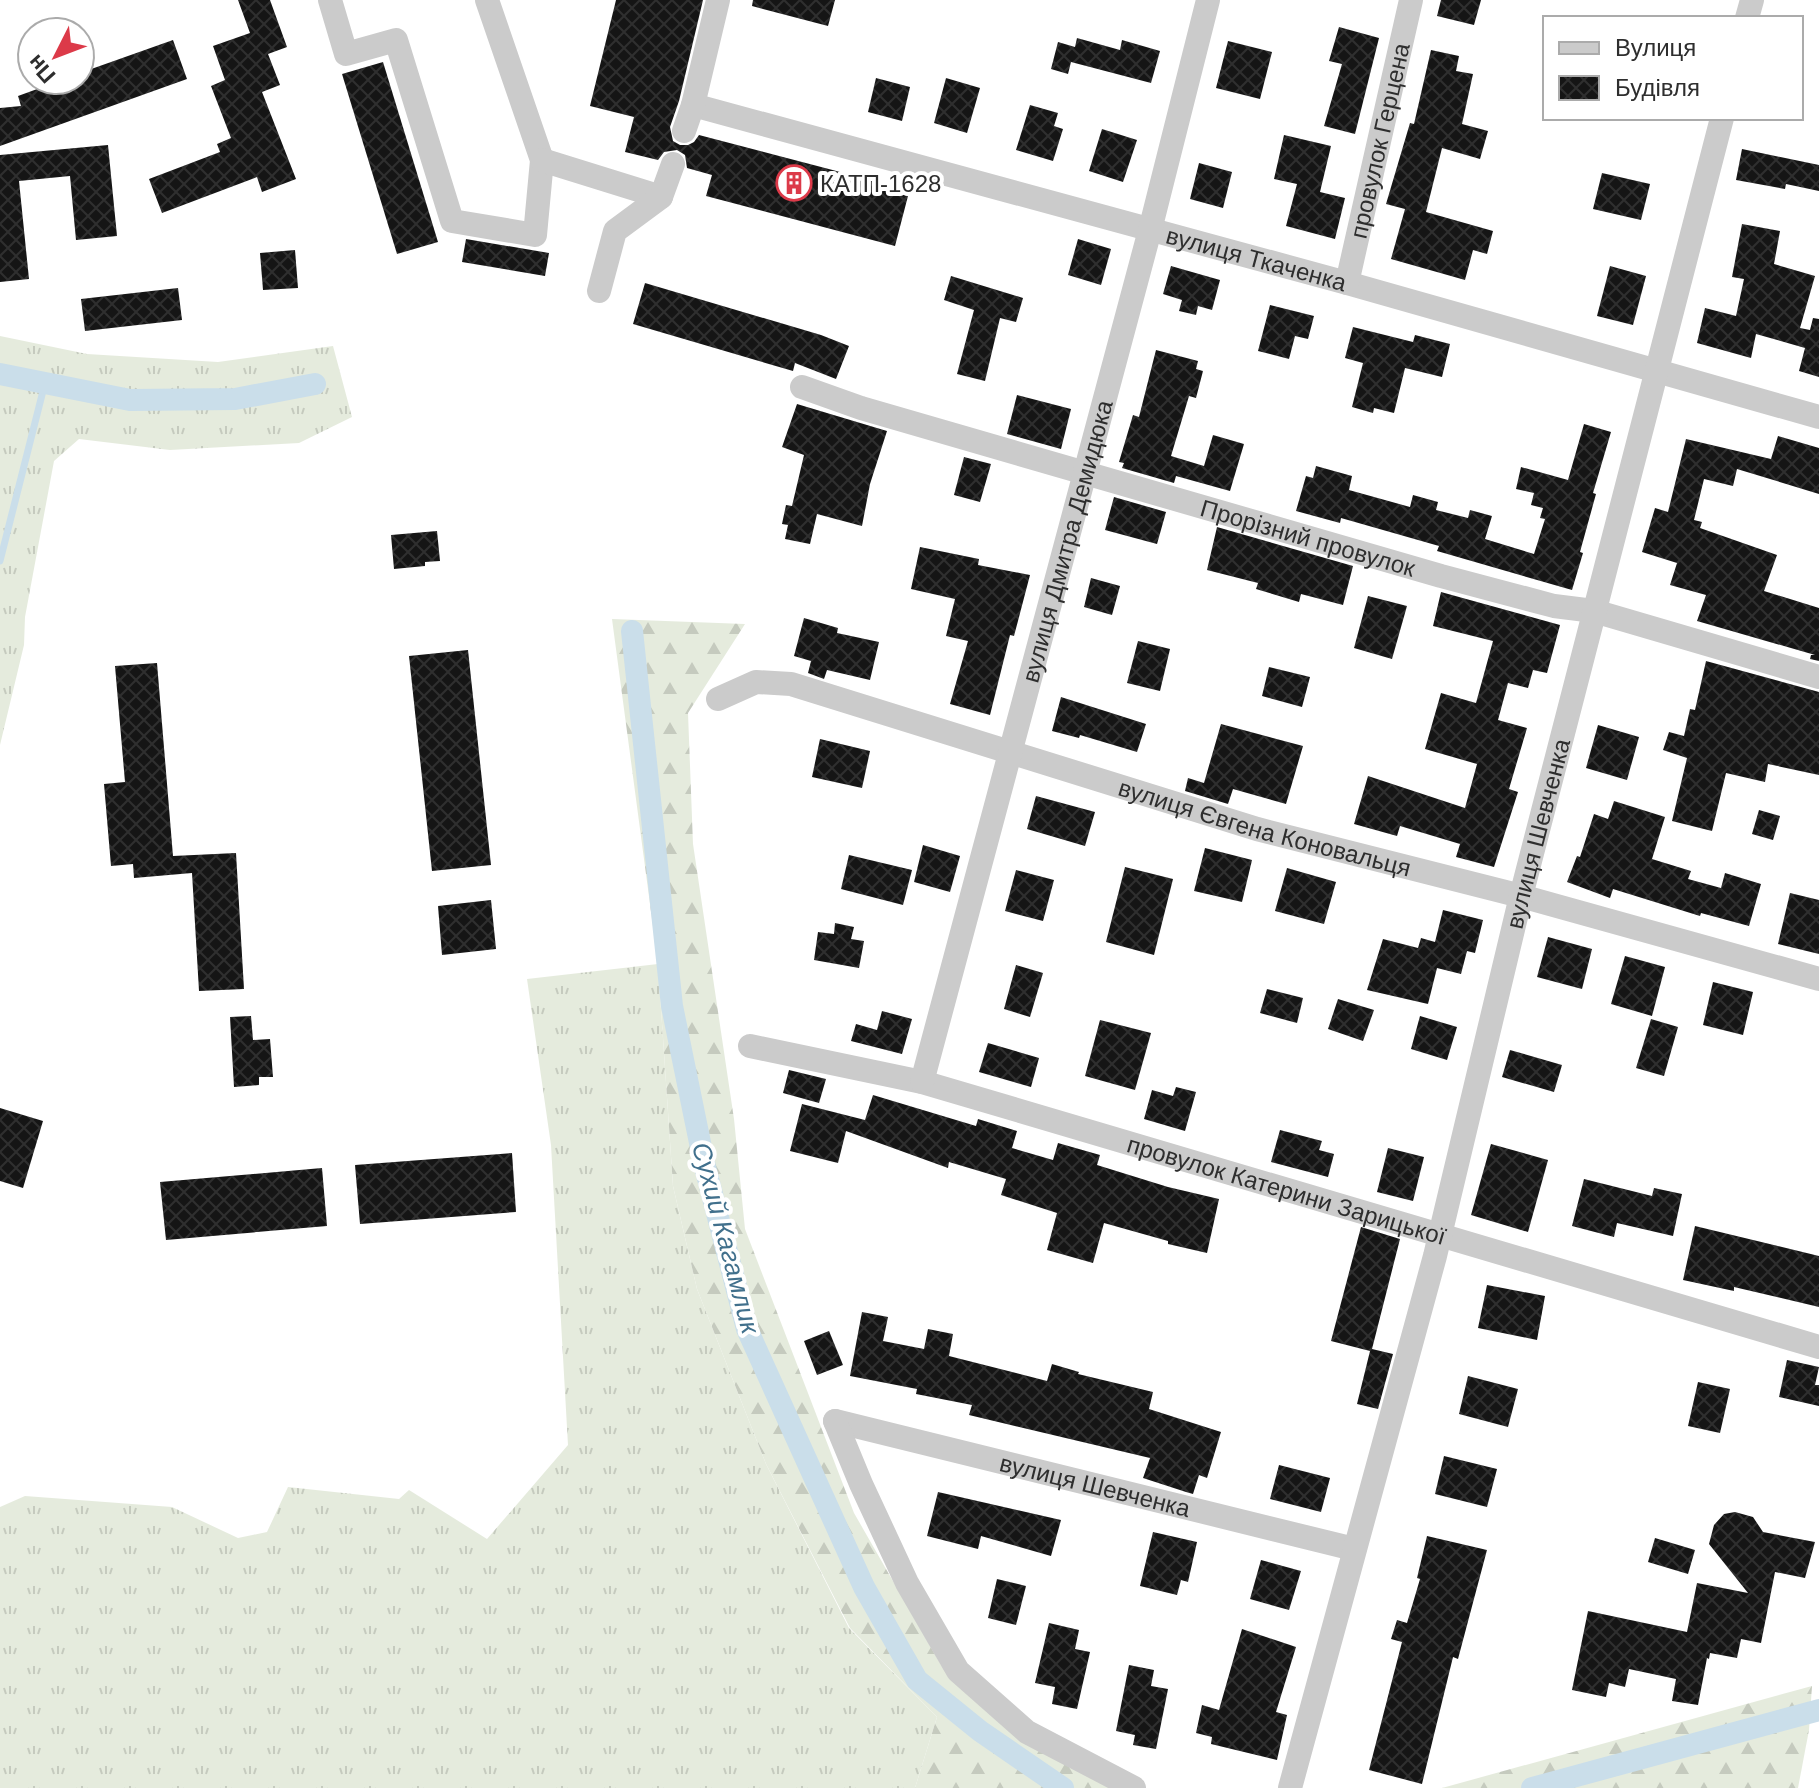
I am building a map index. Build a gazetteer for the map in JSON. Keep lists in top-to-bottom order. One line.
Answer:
{"streets":{"street":["провулок Герцена","вулиця Ткаченка","Прорізний провулок","вулиця Дмитра Демидюка","вулиця Євгена Коновальця","вулиця Шевченка","провулок Катерини Зарицької"]},"crossings":[["провулок Герцена","вулиця Ткаченка"],["вулиця Ткаченка","вулиця Дмитра Демидюка"],["вулиця Ткаченка","вулиця Шевченка"],["Прорізний провулок","вулиця Дмитра Демидюка"],["Прорізний провулок","вулиця Шевченка"],["вулиця Дмитра Демидюка","вулиця Євгена Коновальця"],["вулиця Дмитра Демидюка","провулок Катерини Зарицької"],["вулиця Євгена Коновальця","вулиця Шевченка"],["вулиця Шевченка","провулок Катерини Зарицької"]],"water":["Сухий Кагамлик"],"places":{"building":["КАТП-1628"]},"legend":["Вулиця","Будівля"],"north":"bottom left"}
